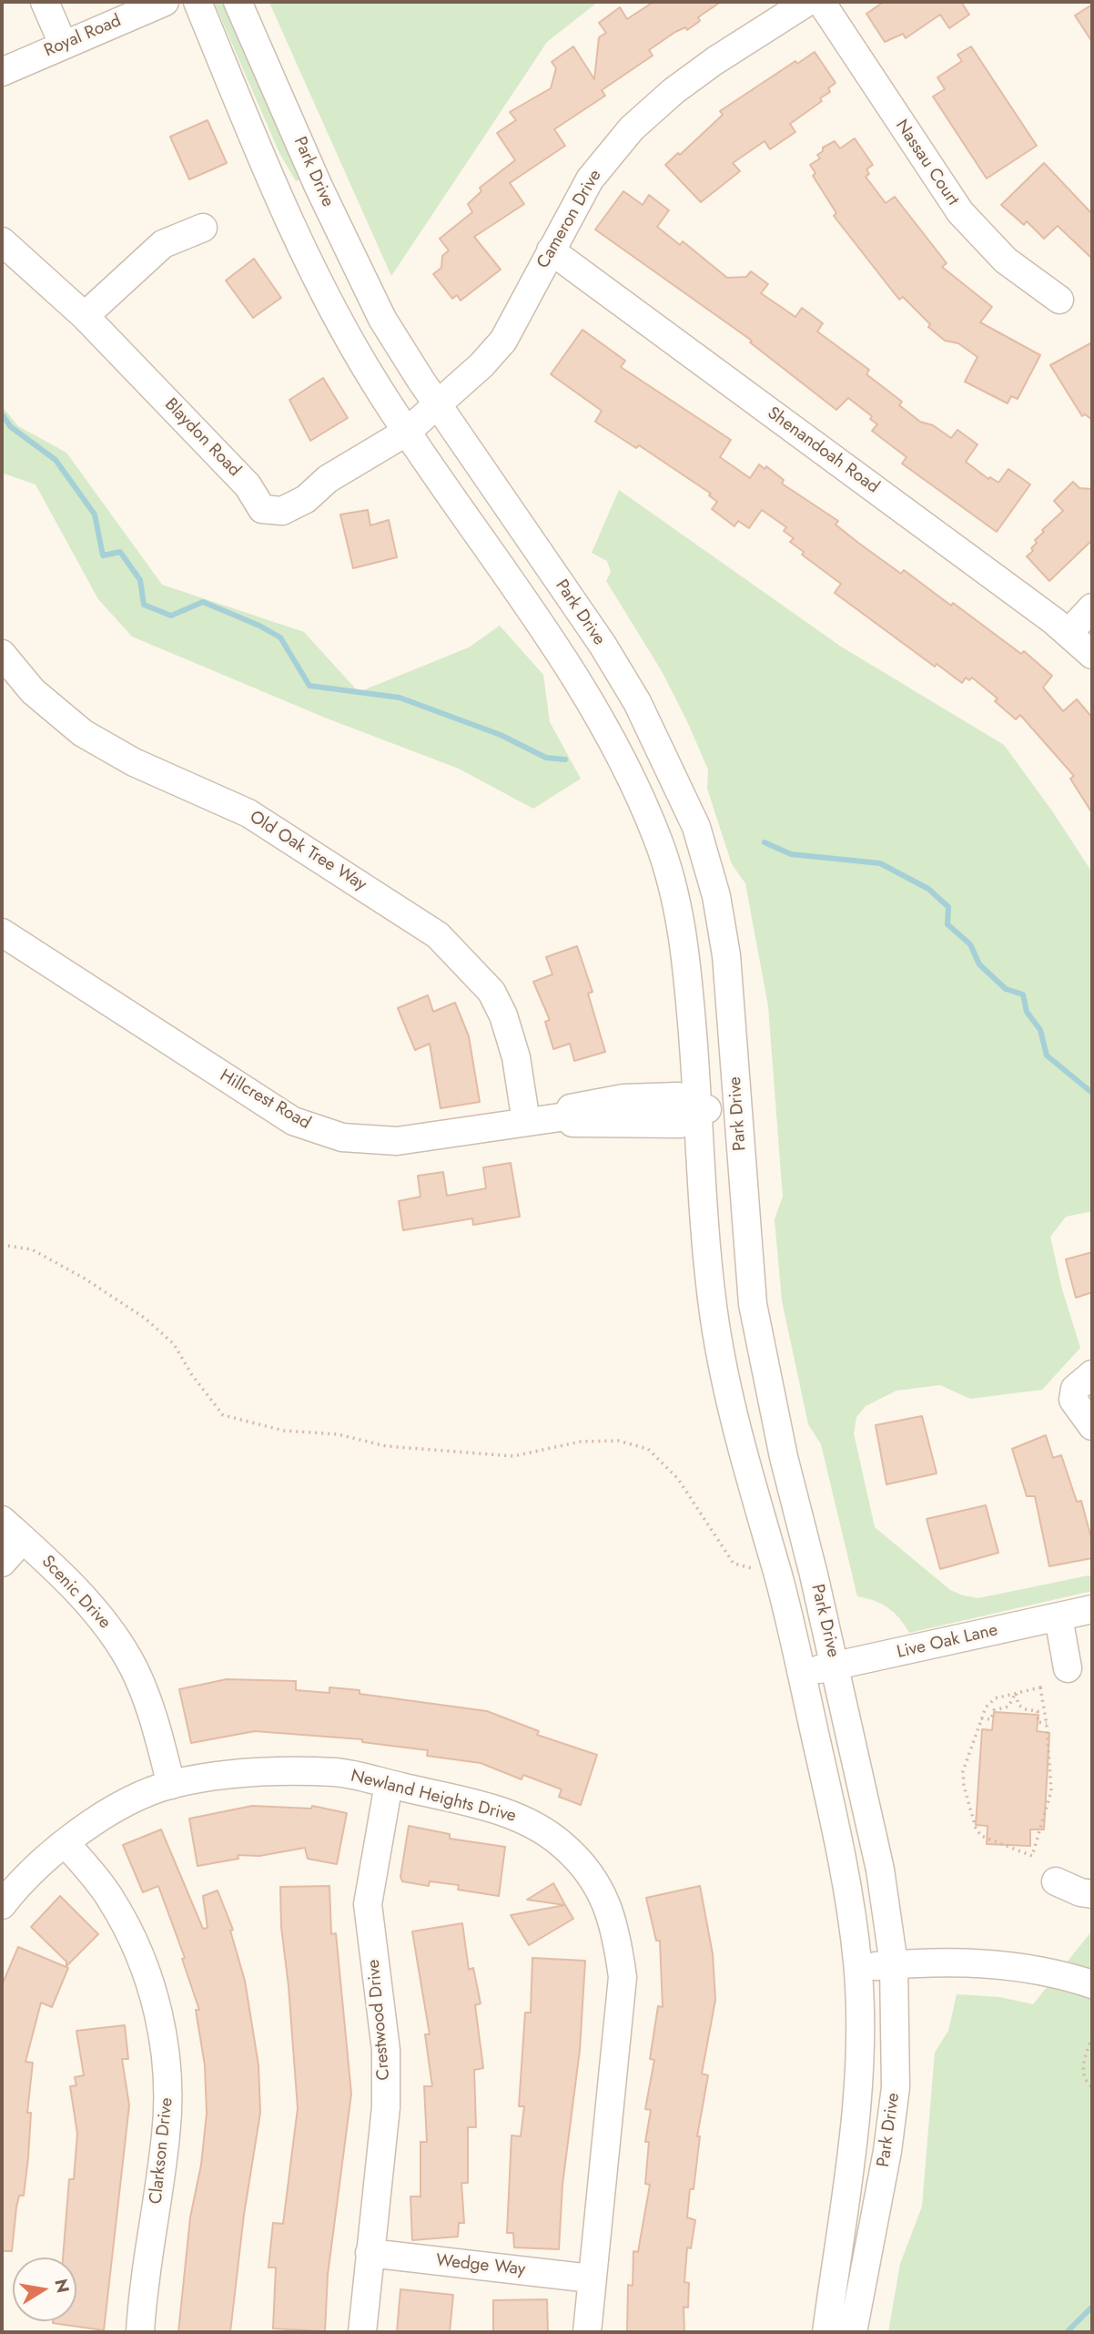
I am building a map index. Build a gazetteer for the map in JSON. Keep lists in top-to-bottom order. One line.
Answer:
{"streets":{"street":["Royal Road","Nassau Court","Park Drive","Cameron Drive","Blaydon Road","Shenandoah Road","Old Oak Tree Way","Hillcrest Road","Scenic Drive","Live Oak Lane","Newland Heights Drive","Crestwood Drive","Clarkson Drive","Wedge Way"]},"crossings":[["Park Drive","Cameron Drive"],["Park Drive","Blaydon Road"],["Park Drive","Hillcrest Road"],["Park Drive","Live Oak Lane"],["Cameron Drive","Blaydon Road"],["Cameron Drive","Shenandoah Road"],["Old Oak Tree Way","Hillcrest Road"],["Scenic Drive","Newland Heights Drive"],["Newland Heights Drive","Crestwood Drive"],["Newland Heights Drive","Clarkson Drive"],["Newland Heights Drive","Wedge Way"],["Crestwood Drive","Wedge Way"]],"north":"right"}
